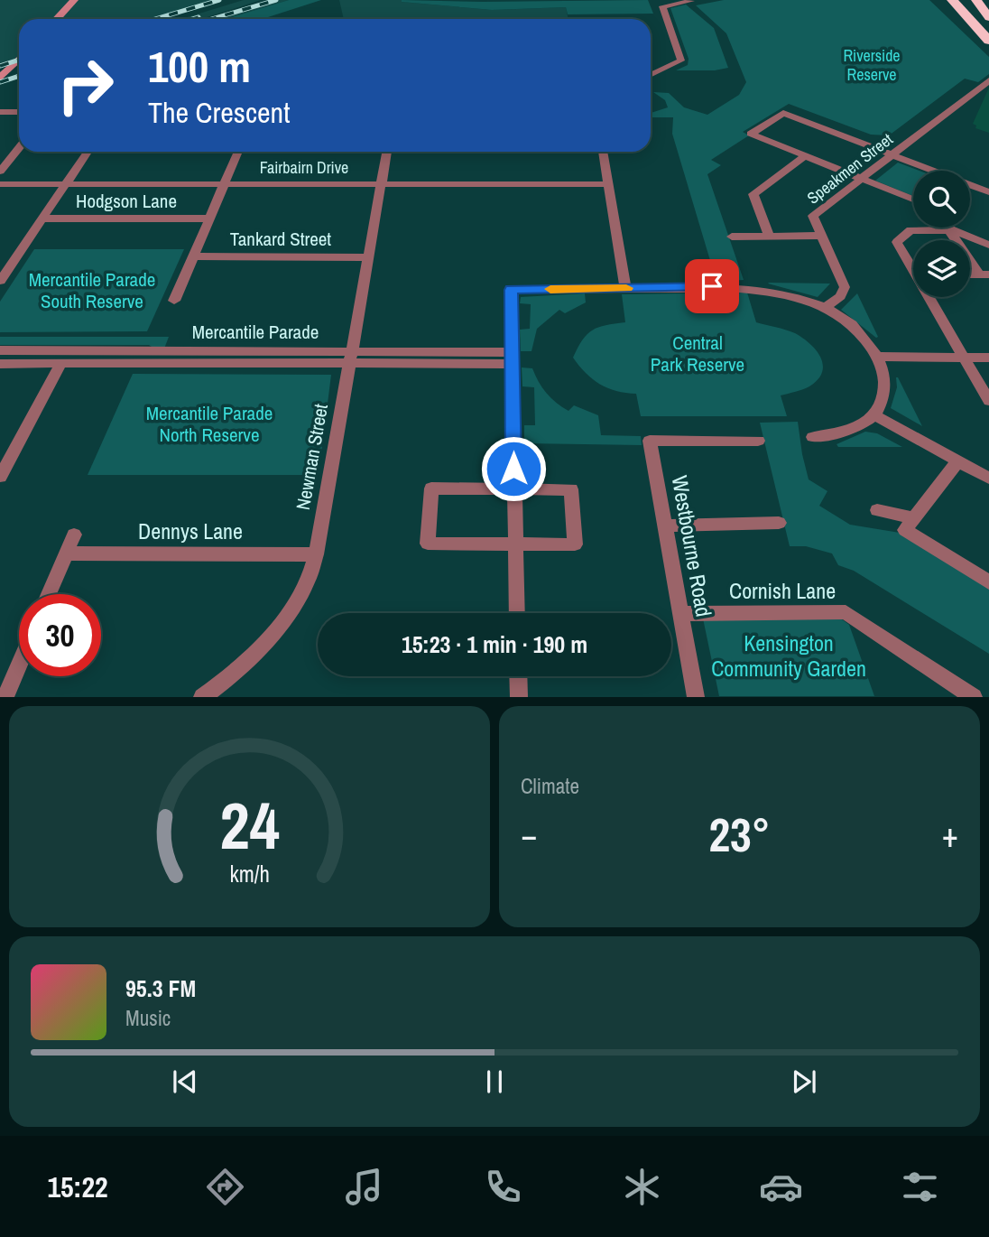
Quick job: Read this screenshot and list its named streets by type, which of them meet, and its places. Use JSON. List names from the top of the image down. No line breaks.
{"streets":{"street":["Fairbairn Drive","Speakmen Street","Hodgson Lane","Tankard Street","Mercantile Parade","Newman Street","Dennys Lane","Westbourne Road","Cornish Lane"]},"crossings":[["Fairbairn Drive","Tankard Street"],["Fairbairn Drive","Newman Street"],["Hodgson Lane","Tankard Street"],["Tankard Street","Newman Street"],["Mercantile Parade","Newman Street"],["Newman Street","Dennys Lane"],["Westbourne Road","Cornish Lane"]],"parks":["Riverside Reserve","Mercantile Parade South Reserve","Central Park Reserve","Mercantile Parade North Reserve","Kensington Community Garden"],"page":{"turn":["100 m","The Crescent"],"limit":"30","trip":"15:23 · 1 min · 190 m","tile":"Climate","heat":["−","23°","+"],"song":["95.3 FM","Music"],"tabs":"15:22","gauge":["24","km/h"]}}
